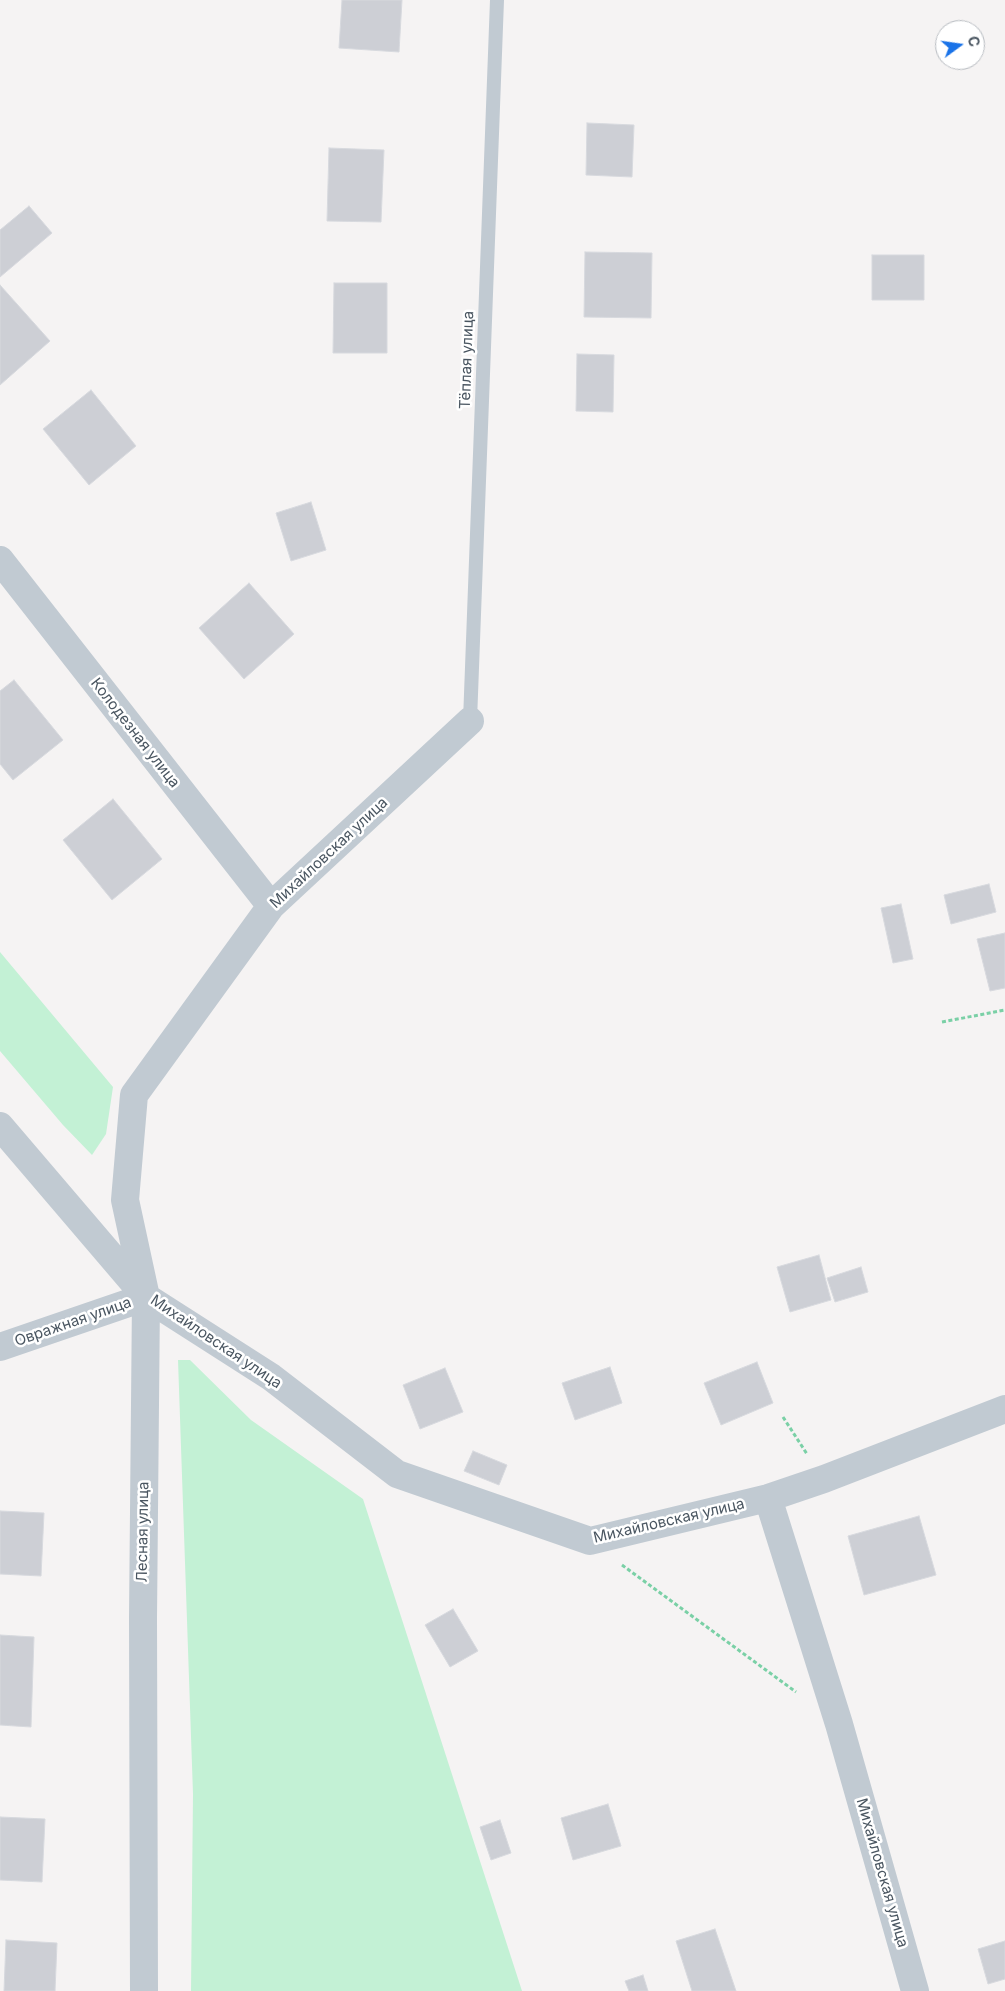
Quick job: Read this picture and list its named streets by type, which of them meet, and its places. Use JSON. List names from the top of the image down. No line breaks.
{"streets":{"street":["Колодезная улица","Михайловская улица","Овражная улица","Лесная улица"],"lane":["Тёплая улица"]},"crossings":[["Тёплая улица","Михайловская улица"],["Колодезная улица","Михайловская улица"],["Михайловская улица","Овражная улица"],["Михайловская улица","Лесная улица"],["Овражная улица","Лесная улица"]],"north":"right"}
